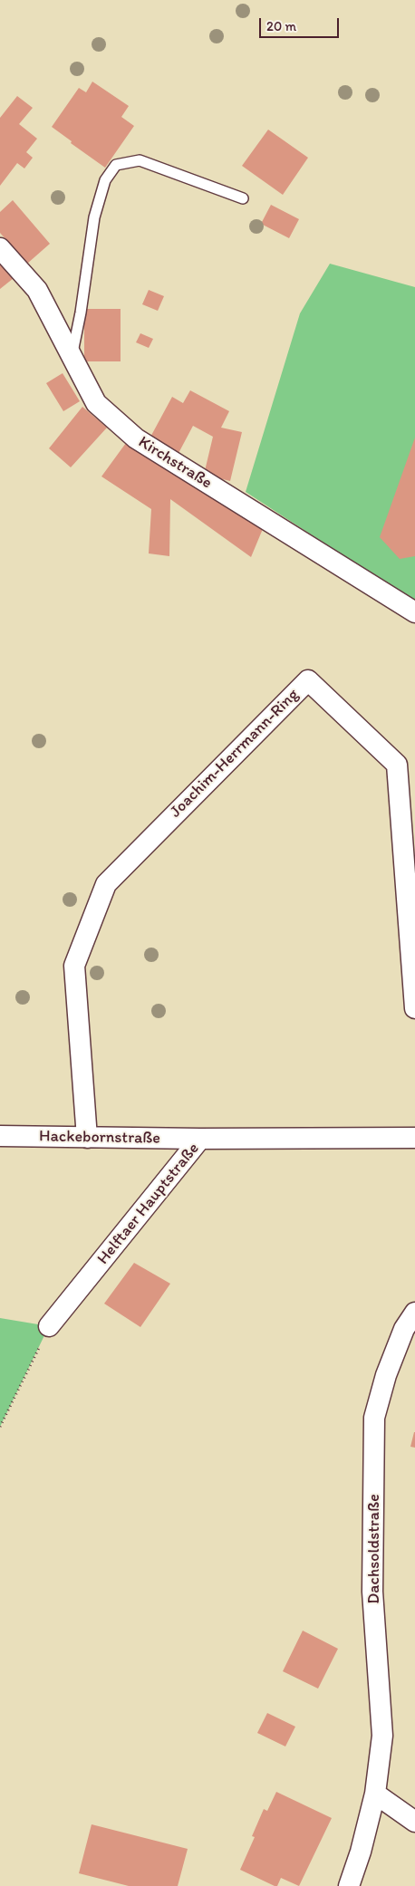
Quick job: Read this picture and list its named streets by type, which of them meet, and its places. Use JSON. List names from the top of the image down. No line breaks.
{"streets":{"street":["Kirchstraße","Joachim-Herrmann-Ring","Hackebornstraße","Helftaer Hauptstraße","Dachsoldstraße"]},"crossings":[["Joachim-Herrmann-Ring","Hackebornstraße"],["Hackebornstraße","Helftaer Hauptstraße"]],"scale_bar":"20 m"}
